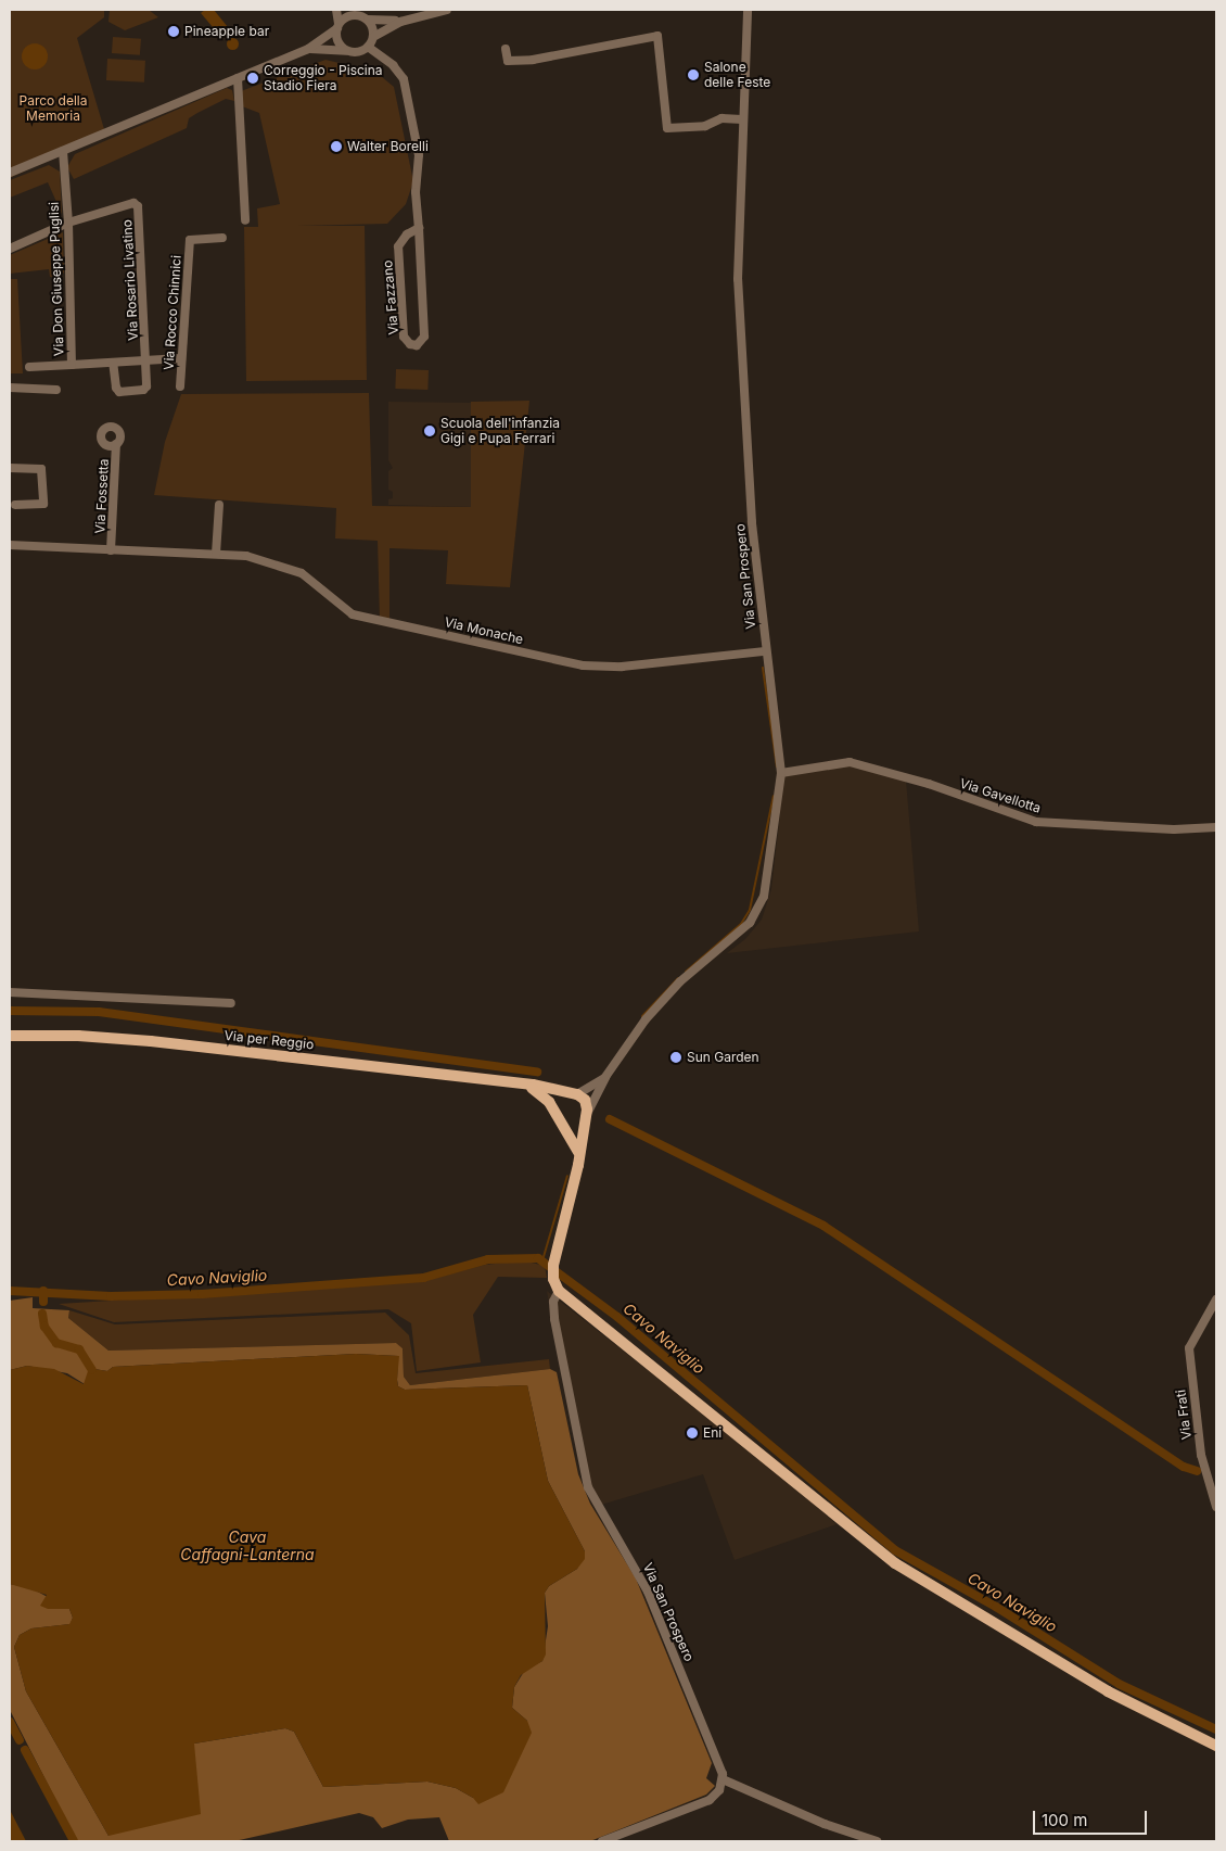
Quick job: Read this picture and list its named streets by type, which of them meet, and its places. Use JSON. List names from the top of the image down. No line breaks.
{"streets":{"main road":["Via per Reggio"],"street":["Via Don Giuseppe Puglisi","Via Rosario Livatino","Via Fazzano","Via Rocco Chinnici","Via Fossetta","Via San Prospero","Via Monache","Via Gavellotta","Via Frati"]},"crossings":[["Via Don Giuseppe Puglisi","Via Rosario Livatino"],["Via Don Giuseppe Puglisi","Via Rocco Chinnici"],["Via Fossetta","Via Monache"],["Via San Prospero","Via Monache"],["Via San Prospero","Via Gavellotta"],["Via San Prospero","Via per Reggio"]],"water":["Cavo Naviglio","Cava Caffagni-Lanterna"],"parks":["Parco della Memoria"],"places":["Pineapple bar","Salone delle Feste","Correggio - Piscina Stadio Fiera","Walter Borelli","Scuola dell'infanzia Gigi e Pupa Ferrari","Sun Garden","Eni"],"scale_bar":"100 m"}
